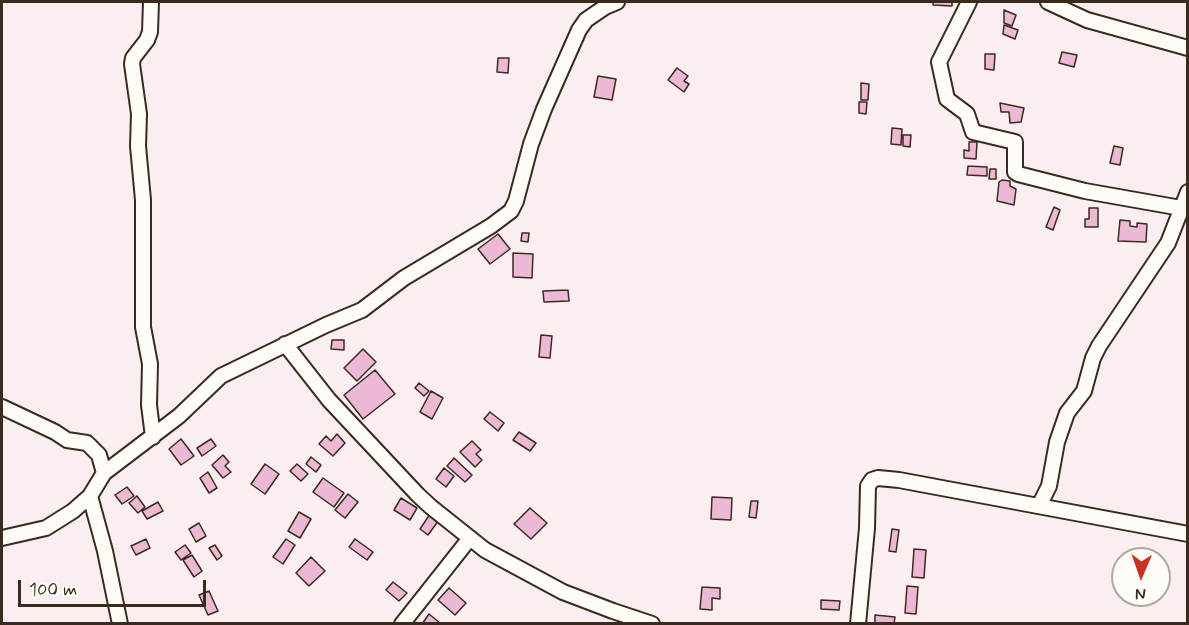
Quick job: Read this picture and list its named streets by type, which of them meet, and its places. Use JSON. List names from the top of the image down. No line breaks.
{"scale_bar":"100 m","north":"bottom"}
